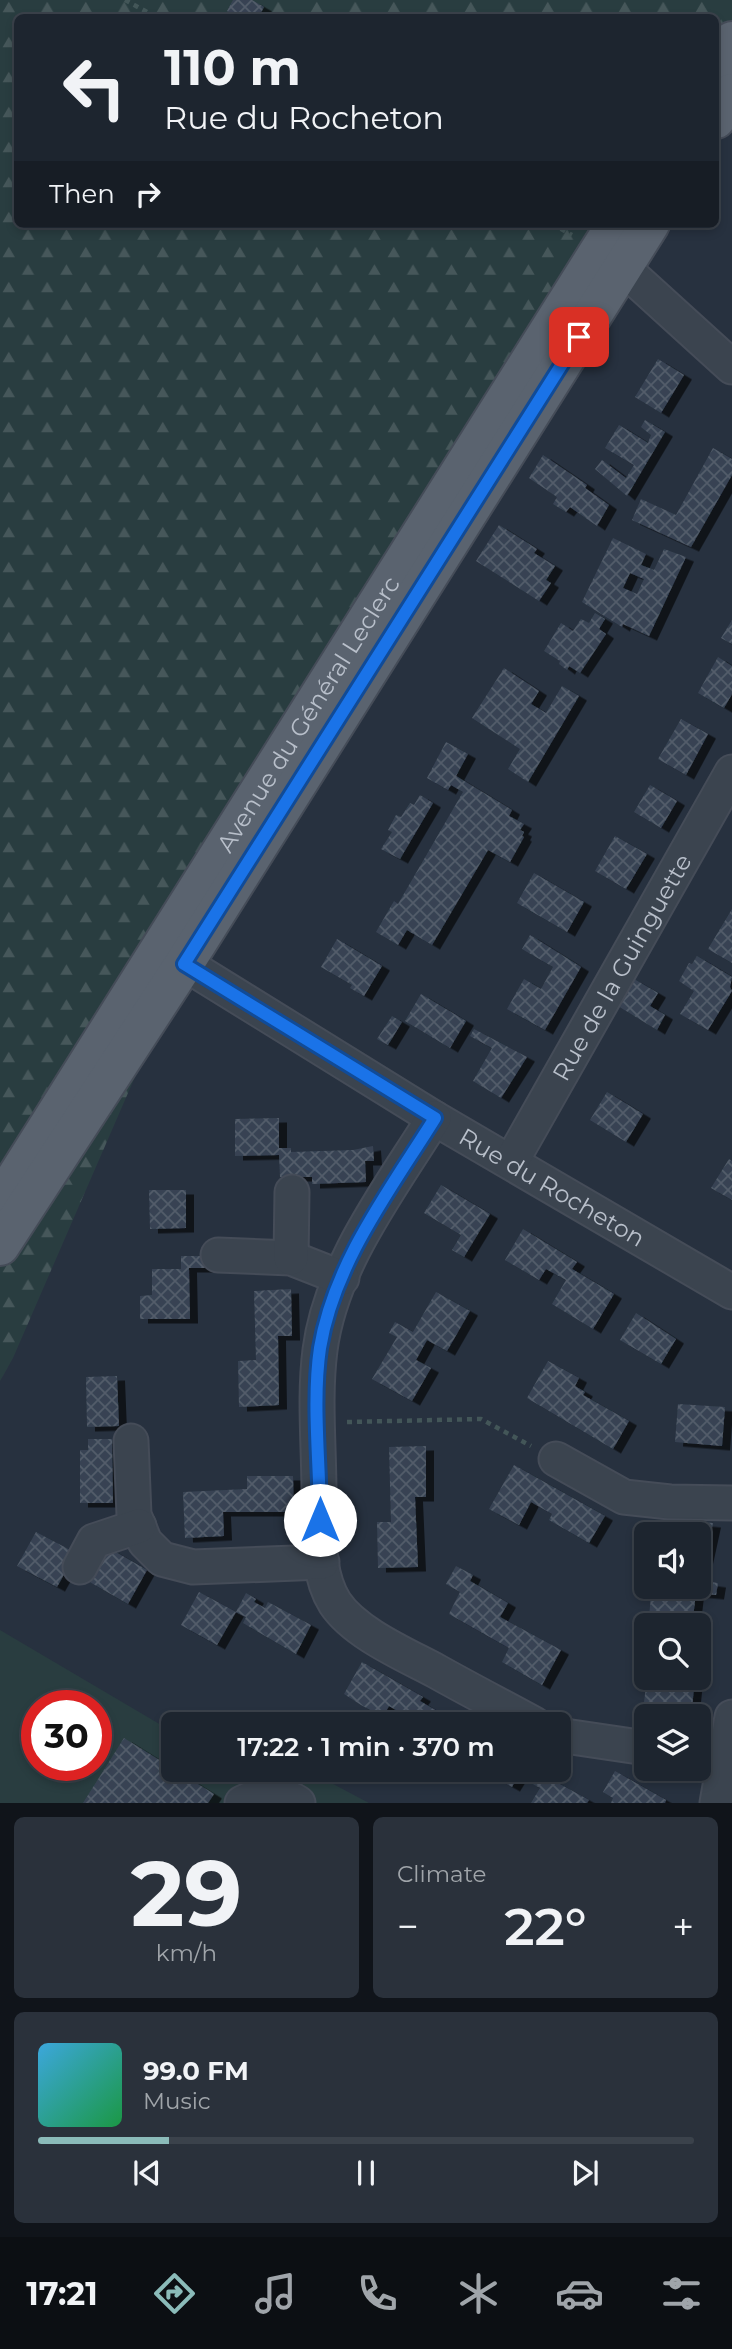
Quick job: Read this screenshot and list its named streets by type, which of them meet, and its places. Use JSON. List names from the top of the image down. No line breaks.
{"streets":{"main road":["Avenue du Général Leclerc"],"street":["Rue de la Guinguette","Rue du Rocheton"]},"crossings":[["Avenue du Général Leclerc","Rue du Rocheton"],["Rue de la Guinguette","Rue du Rocheton"]],"page":{"turn":["110 m","Rue du Rocheton"],"then":"Then","limit":"30","trip":"17:22 · 1 min · 370 m","tile":[["29","km/h"],"Climate"],"heat":["−","22°","+"],"song":["99.0 FM","Music"],"tabs":"17:21"}}
